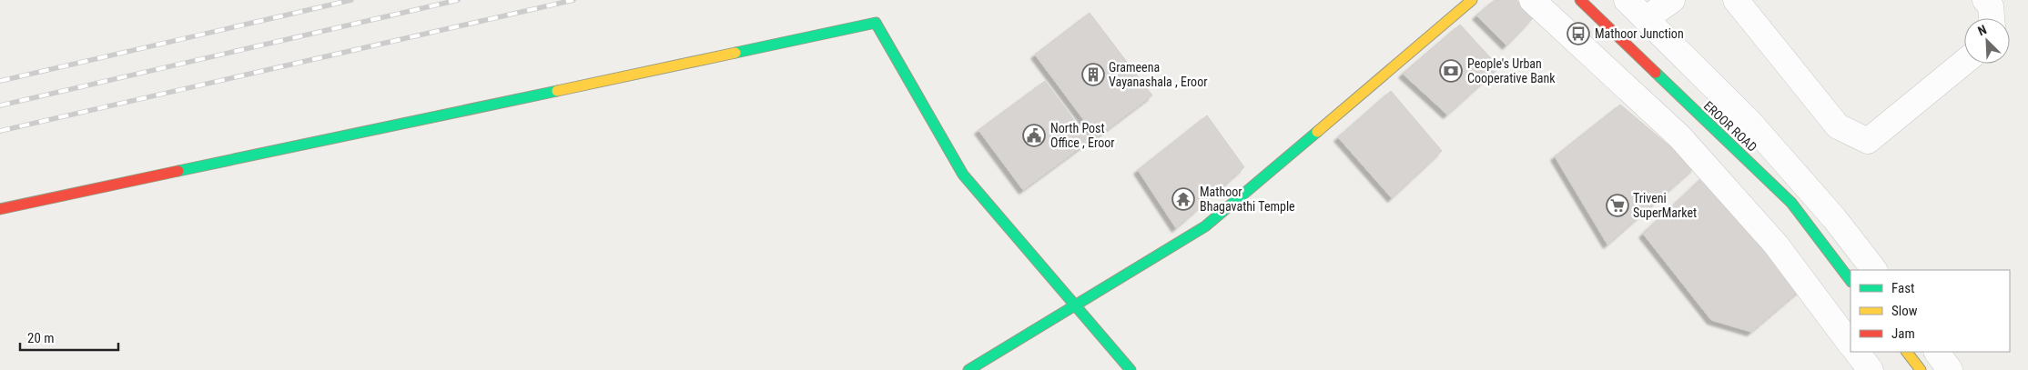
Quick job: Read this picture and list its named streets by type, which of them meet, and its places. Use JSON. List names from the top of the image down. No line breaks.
{"streets":{"street":["EROOR ROAD"]},"places":{"bus stop":["Mathoor Junction"],"bank":["People's Urban Cooperative Bank"],"building":["Grameena Vayanashala , Eroor"],"public building":["North Post Office , Eroor"],"temple":["Mathoor Bhagavathi Temple"],"supermarket":["Triveni SuperMarket"]},"legend":["Fast","Slow","Jam"],"scale_bar":"20 m","north":"top left"}
